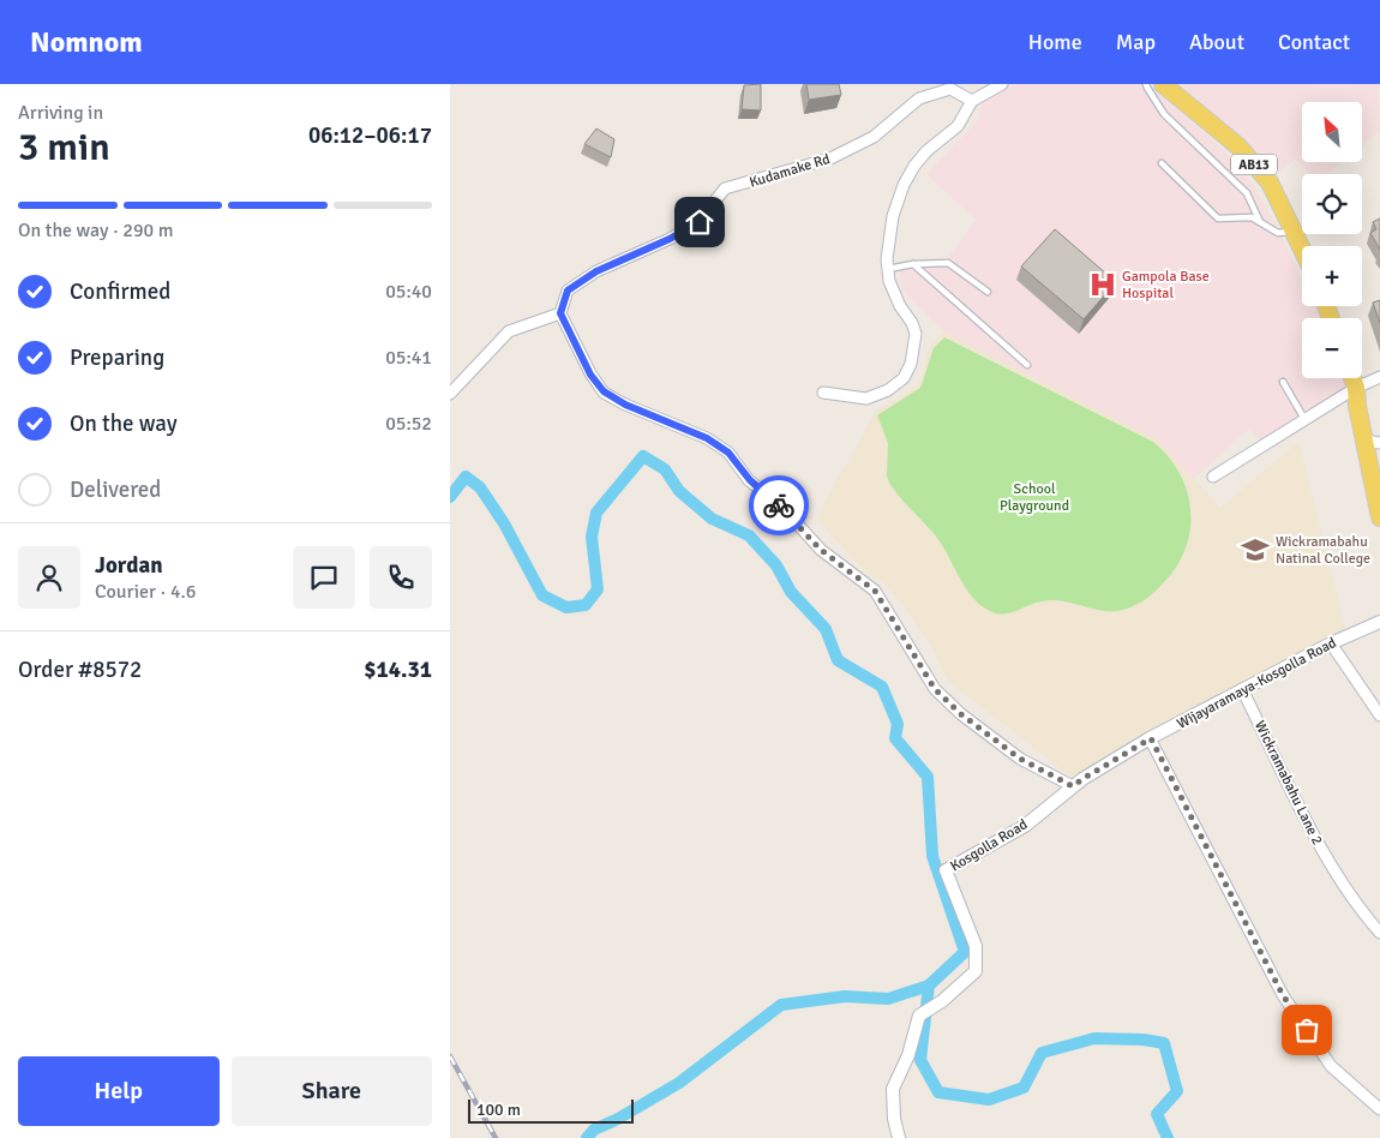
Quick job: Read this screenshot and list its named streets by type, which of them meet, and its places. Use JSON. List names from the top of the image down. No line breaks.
{"streets":{"main road":["AB13"],"street":["Kudamake Rd","Wijayaramaya-Kosgolla Road","Wickramabahu Lane 2","Kosgolla Road"]},"crossings":[["Wijayaramaya-Kosgolla Road","Wickramabahu Lane 2"],["Wijayaramaya-Kosgolla Road","Kosgolla Road"]],"parks":["School Playground"],"places":{"hospital":["Gampola Base Hospital"],"school or university":["Wickramabahu Natinal College"]},"scale_bar":"100 m","north":"top left","page":{"header":"Nomnom","nav":["Home","Map","About","Contact"],"heading":["3 min","Arriving in","06:12–06:17"],"panel":["Jordan","Courier · 4.6","Order #8572","$14.31"],"map_buttons":["+","−"],"bar":"On the way · 290 m","list":[["Confirmed","05:40"],["Preparing","05:41"],["On the way","05:52"],"Delivered"],"buttons":["Help","Share"],"scale":"100 m"}}
